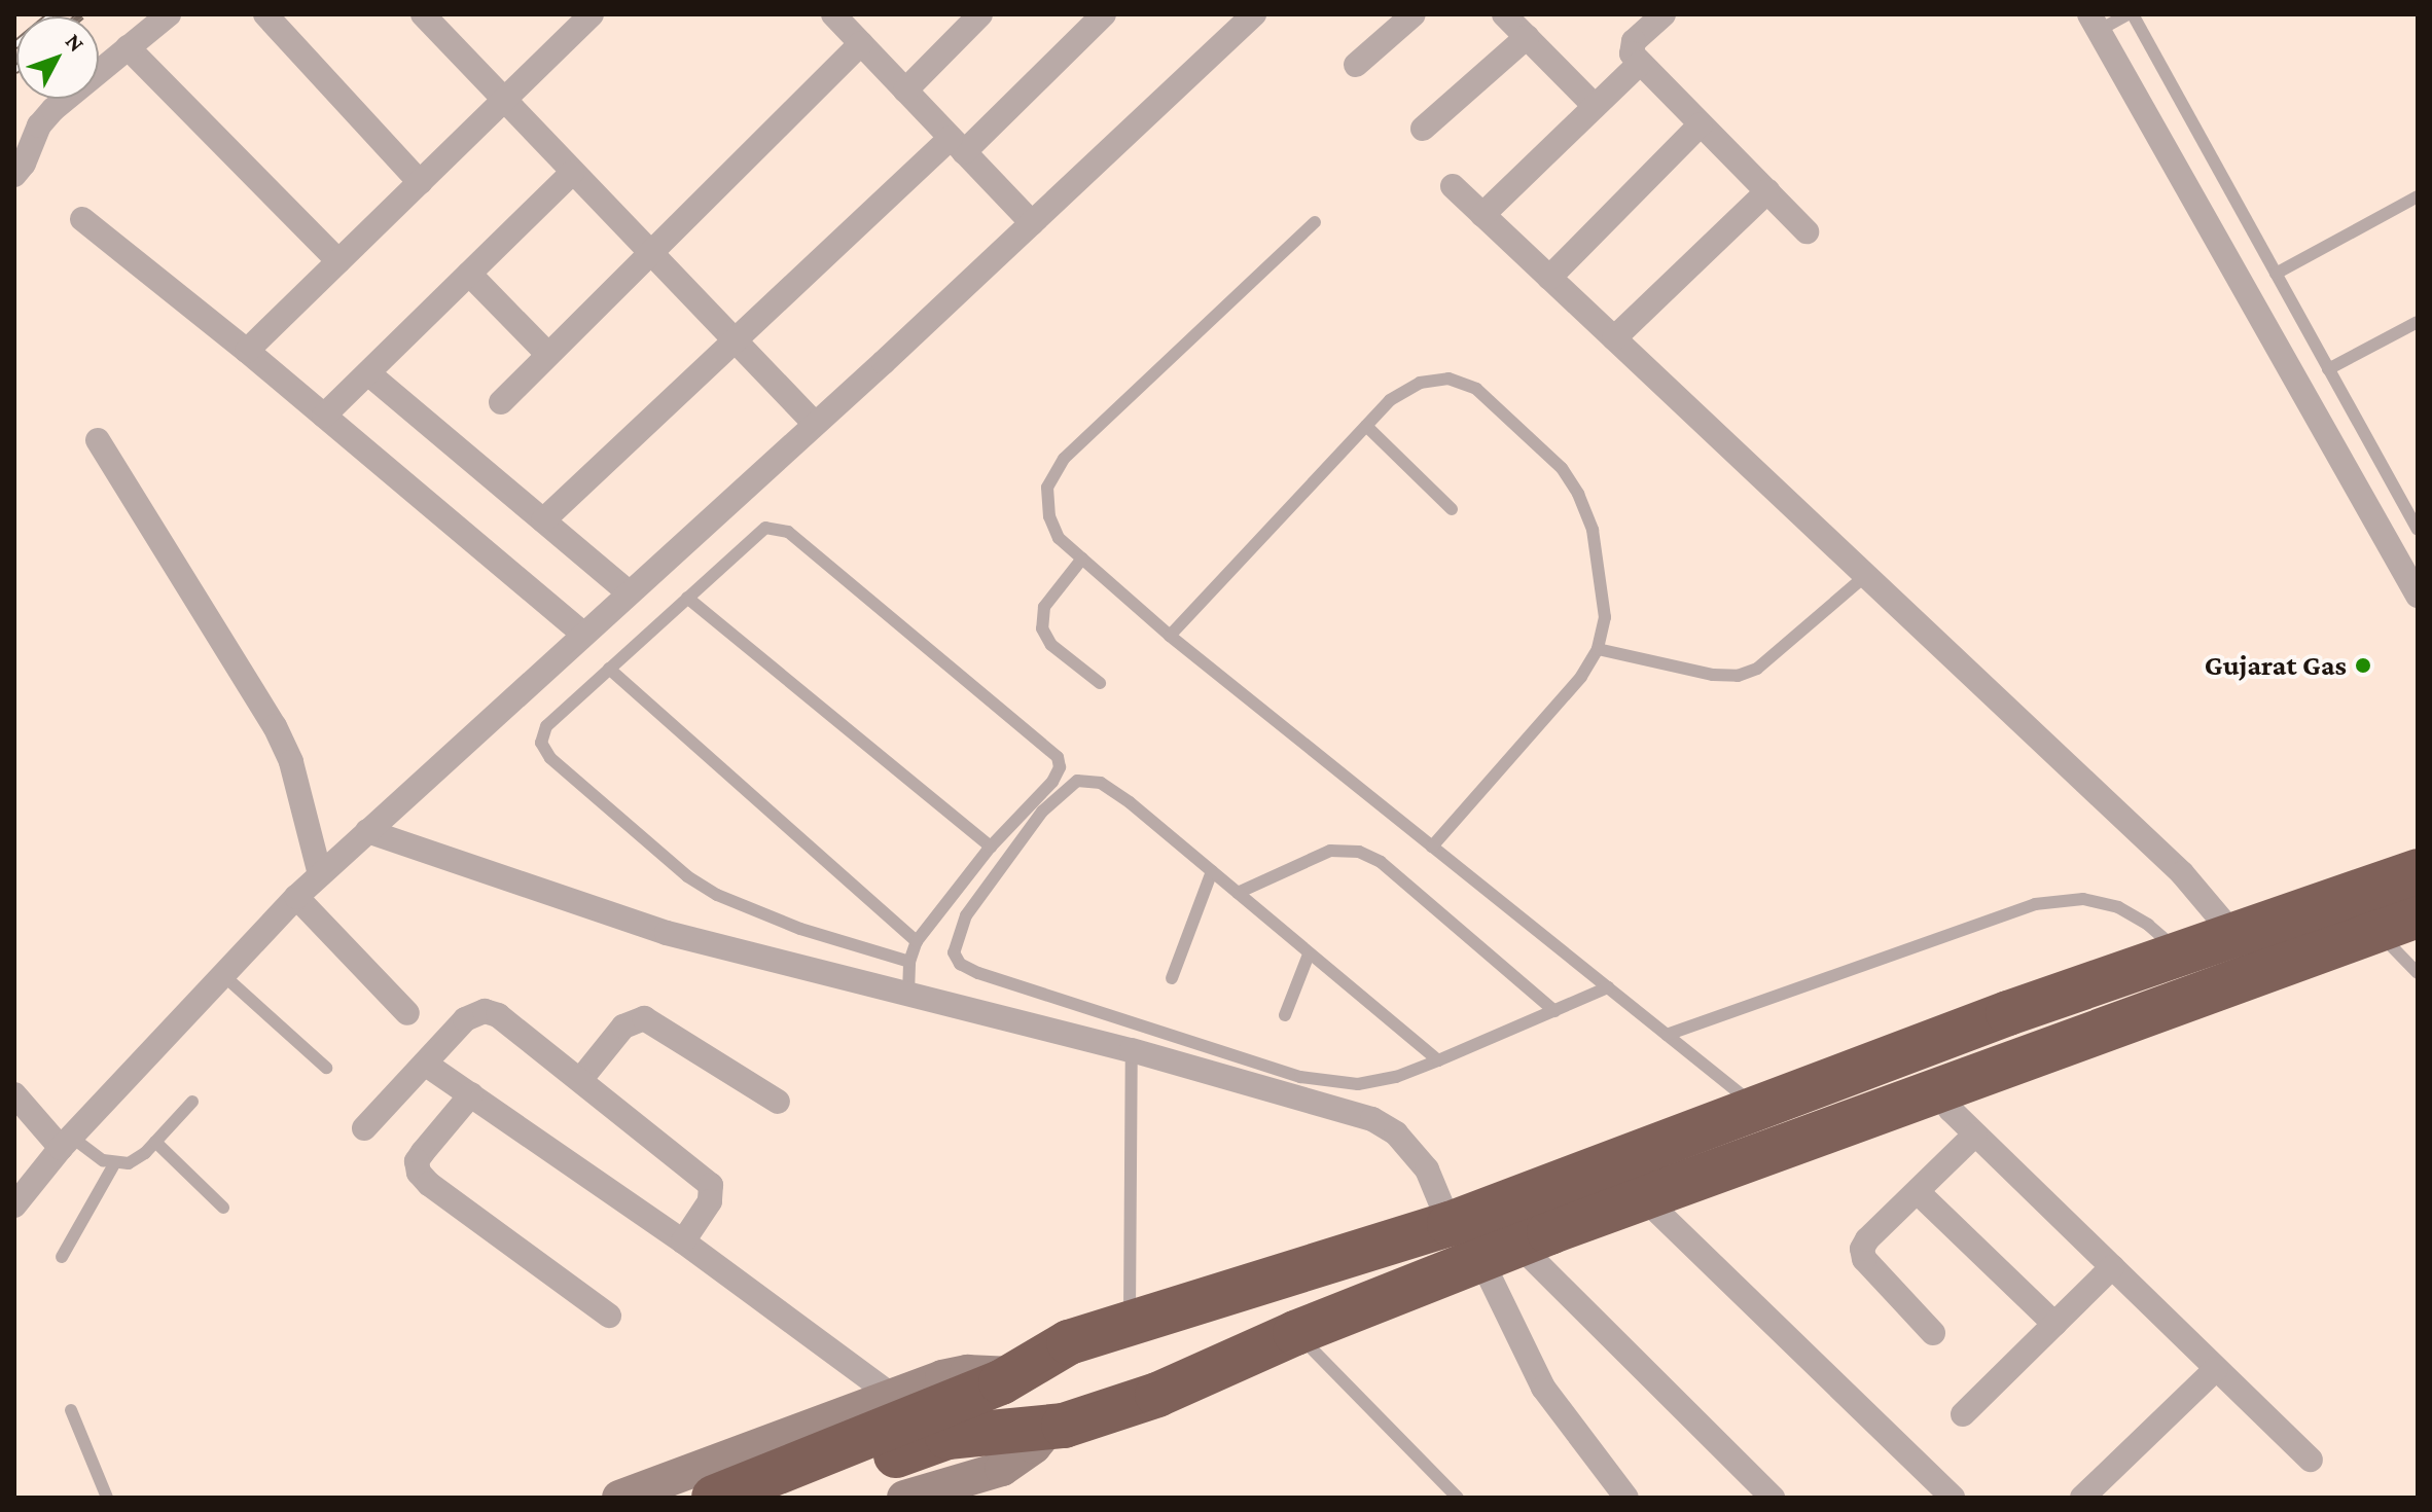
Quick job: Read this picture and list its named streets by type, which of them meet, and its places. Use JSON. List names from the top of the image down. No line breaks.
{"places":["Gujarat Gas"],"north":"top right"}
